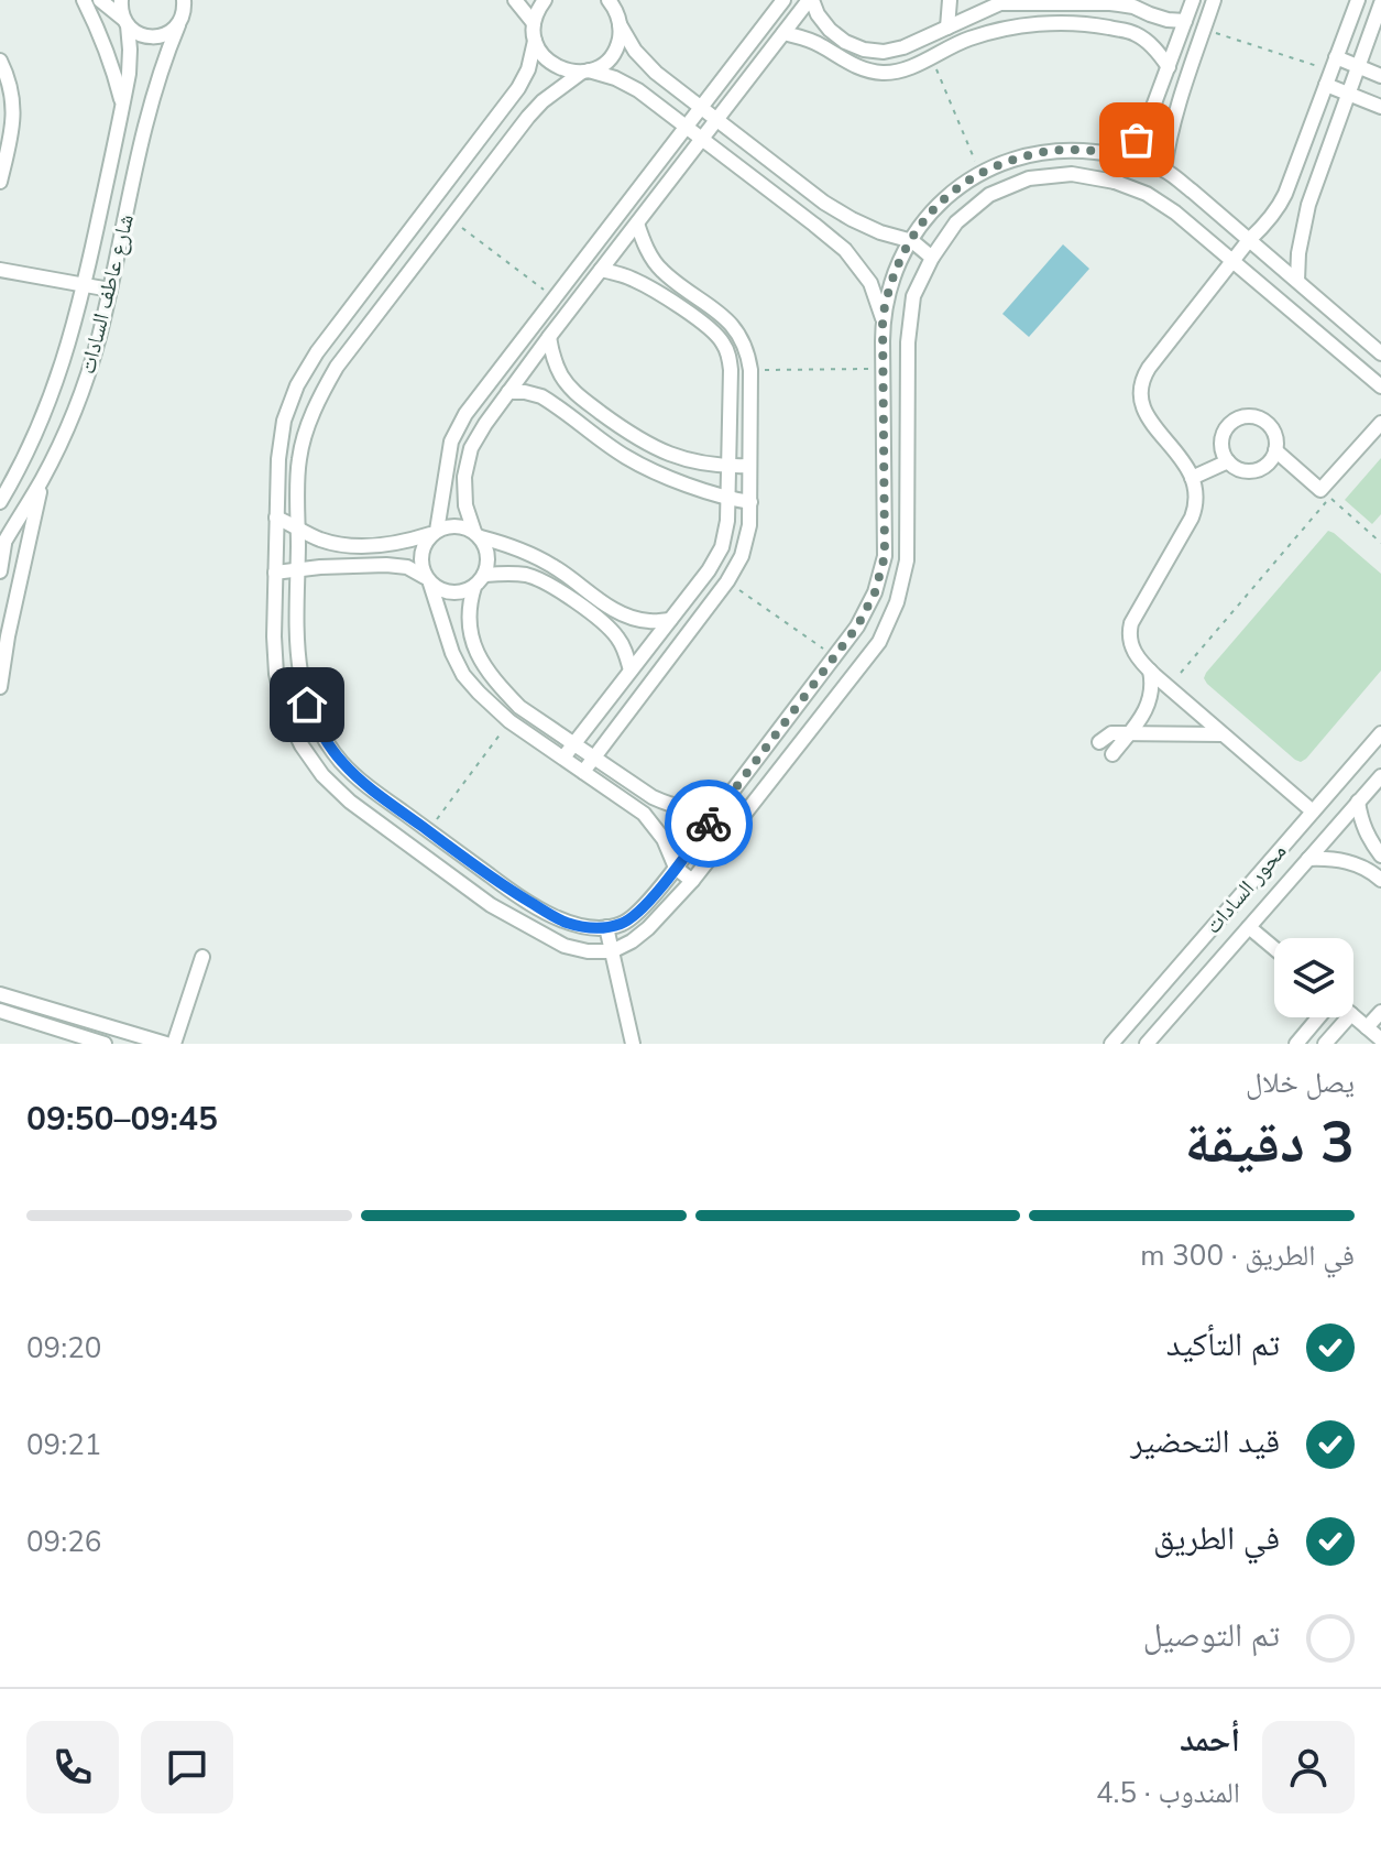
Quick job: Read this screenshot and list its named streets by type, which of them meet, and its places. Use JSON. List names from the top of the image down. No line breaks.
{"streets":{"street":["شارع عاطف السادات","محور السادات"]},"page":{"heading":["3 دقيقة","يصل خلال","09:45–09:50"],"panel":["أحمد","المندوب · 4.5"],"bar":"في الطريق · 300 m","list":[["تم التأكيد","09:20"],["قيد التحضير","09:21"],["في الطريق","09:26"],"تم التوصيل"]}}
